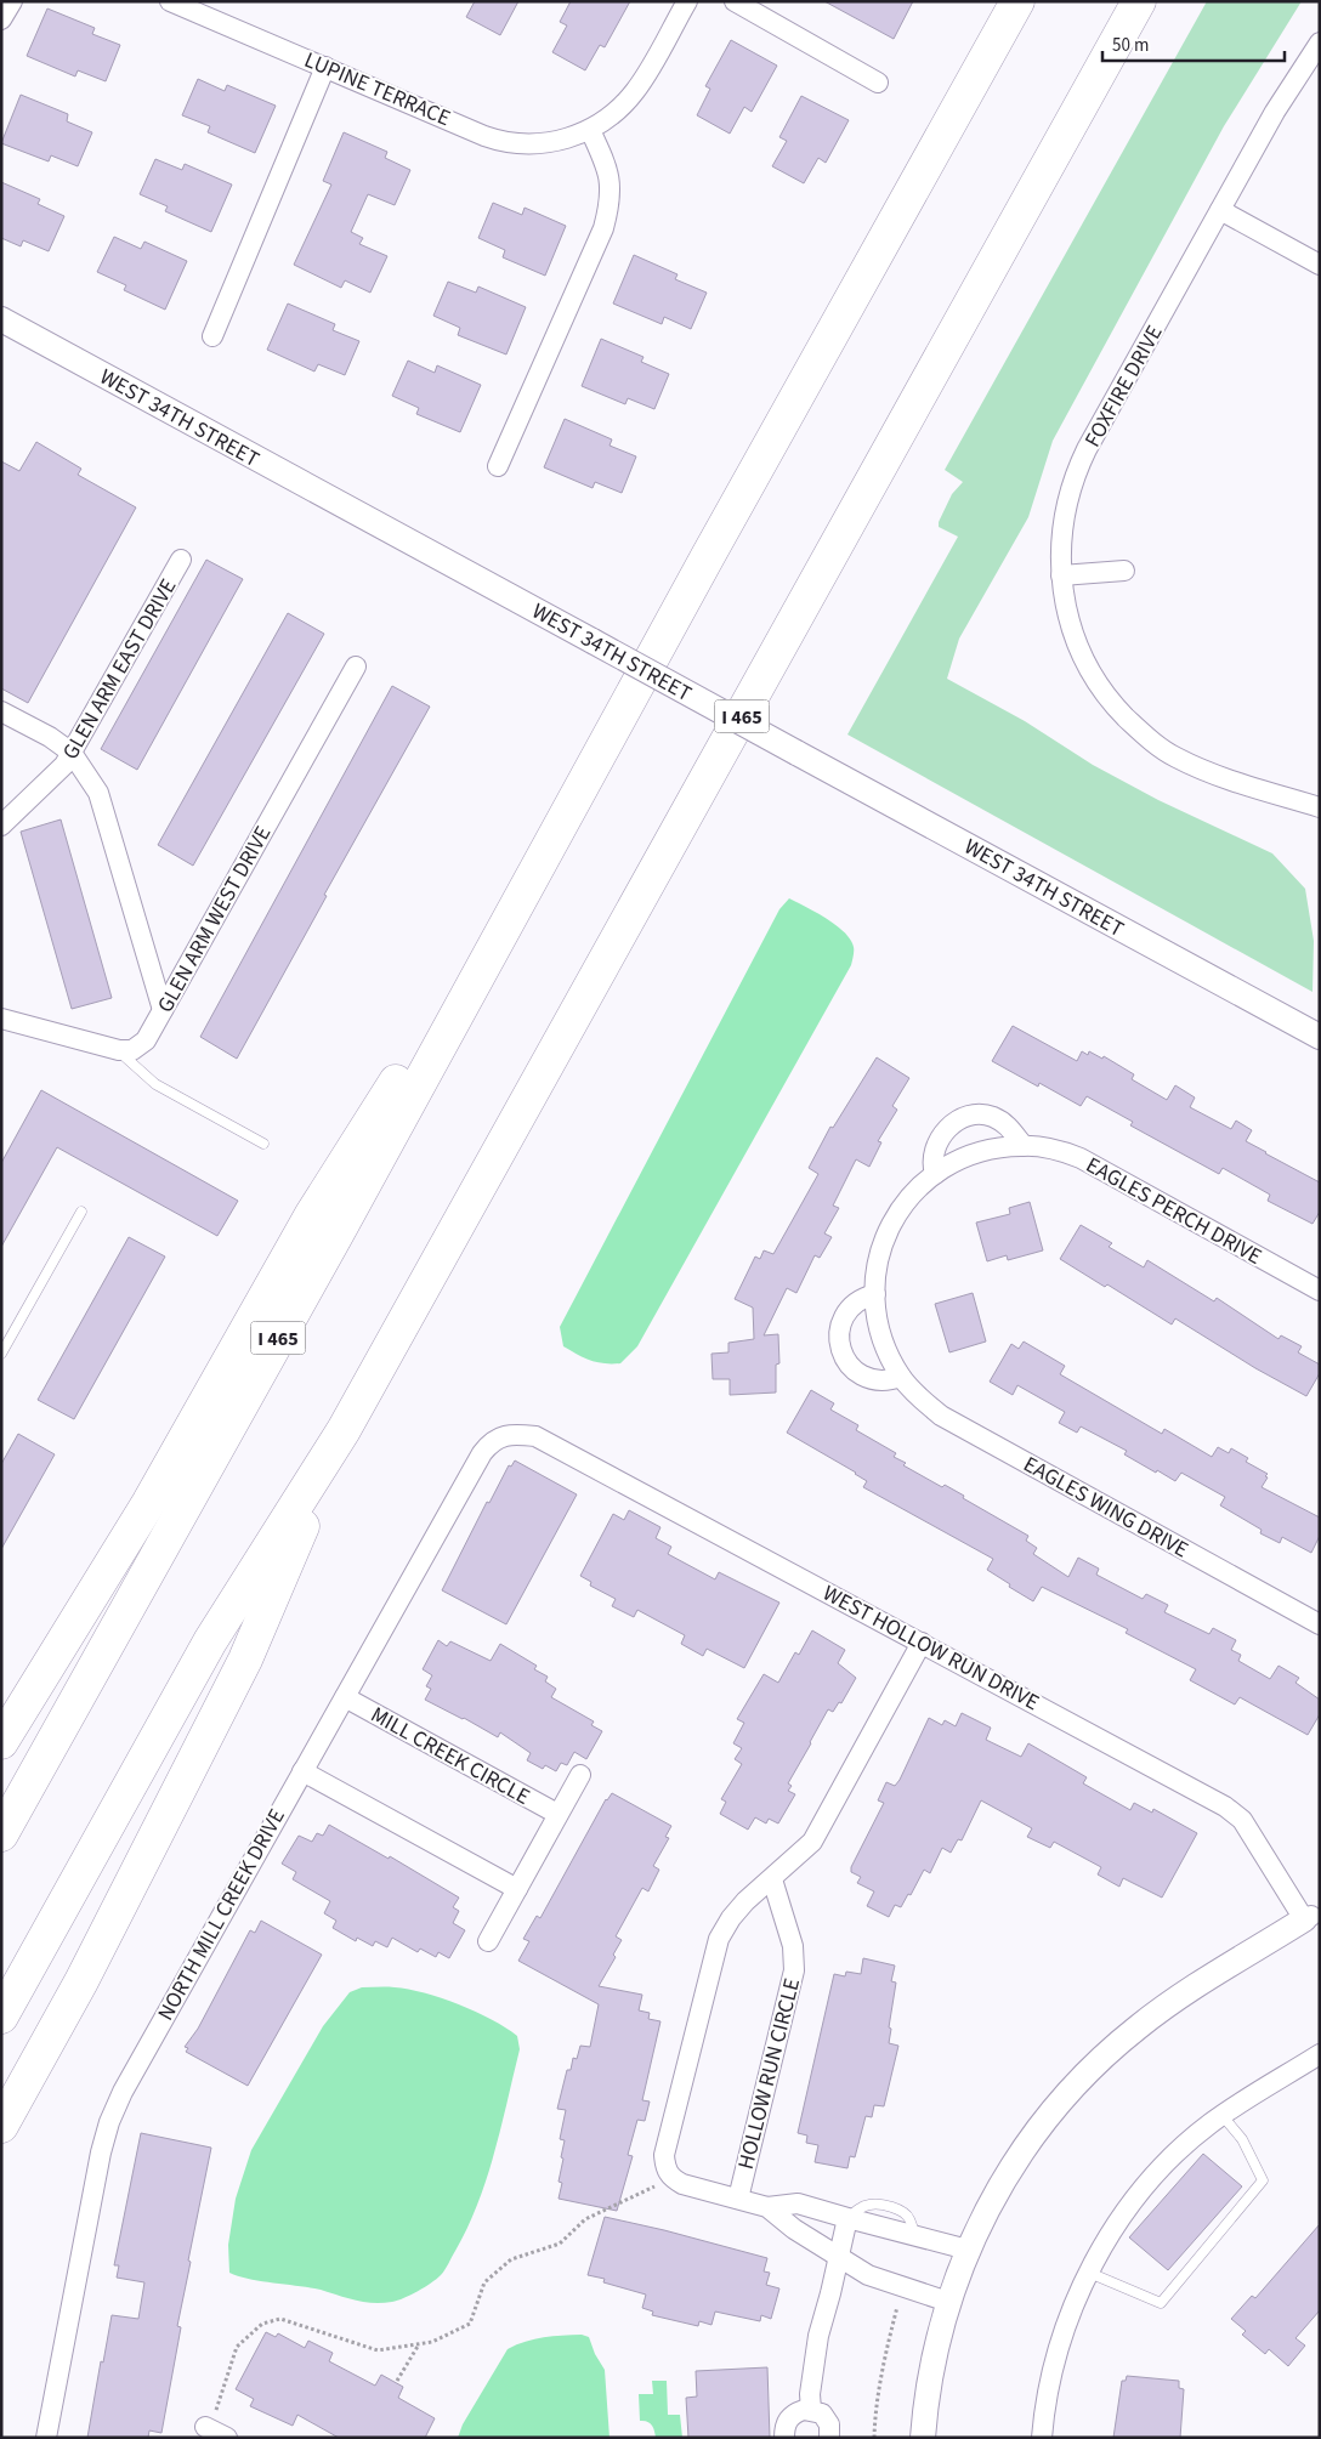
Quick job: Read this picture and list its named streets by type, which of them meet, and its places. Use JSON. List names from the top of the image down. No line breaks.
{"streets":{"highway":["I 465"],"street":["LUPINE TERRACE","FOXFIRE DRIVE","WEST 34TH STREET","GLEN ARM EAST DRIVE","GLEN ARM WEST DRIVE","EAGLES PERCH DRIVE","EAGLES WING DRIVE","WEST HOLLOW RUN DRIVE","MILL CREEK CIRCLE","NORTH MILL CREEK DRIVE","HOLLOW RUN CIRCLE"]},"crossings":[["EAGLES PERCH DRIVE","EAGLES WING DRIVE"],["WEST HOLLOW RUN DRIVE","NORTH MILL CREEK DRIVE"],["MILL CREEK CIRCLE","NORTH MILL CREEK DRIVE"]],"scale_bar":"50 m"}
